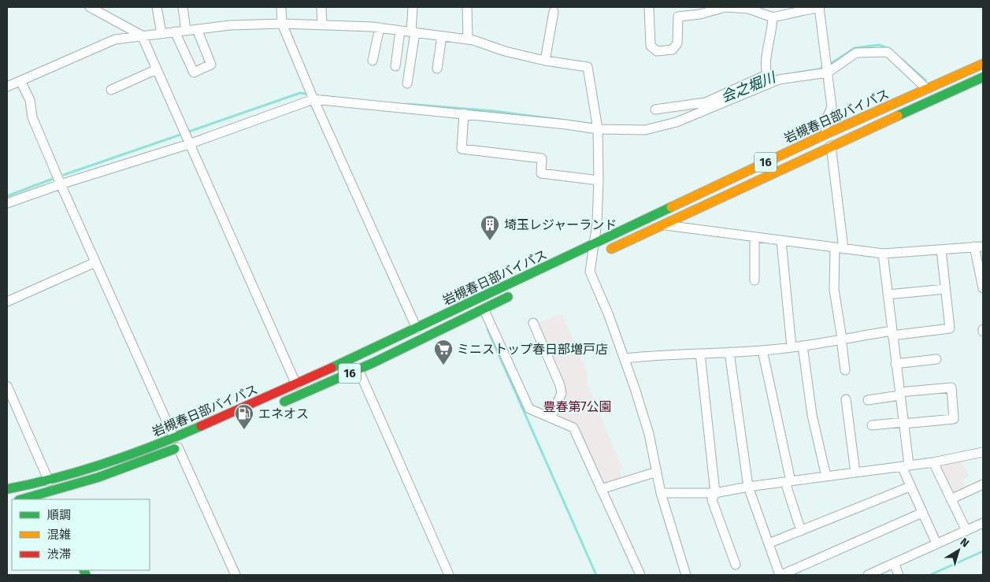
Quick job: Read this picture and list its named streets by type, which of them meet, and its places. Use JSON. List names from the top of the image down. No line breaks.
{"streets":{"main road":["岩槻春日部バイパス","16"]},"water":["会之堀川"],"parks":["豊春第7公園"],"places":{"building":["埼玉レジャーランド"],"supermarket":["ミニストップ春日部増戸店"],"fuel station":["エネオス"]},"legend":["順調","混雑","渋滞"],"north":"top right"}
